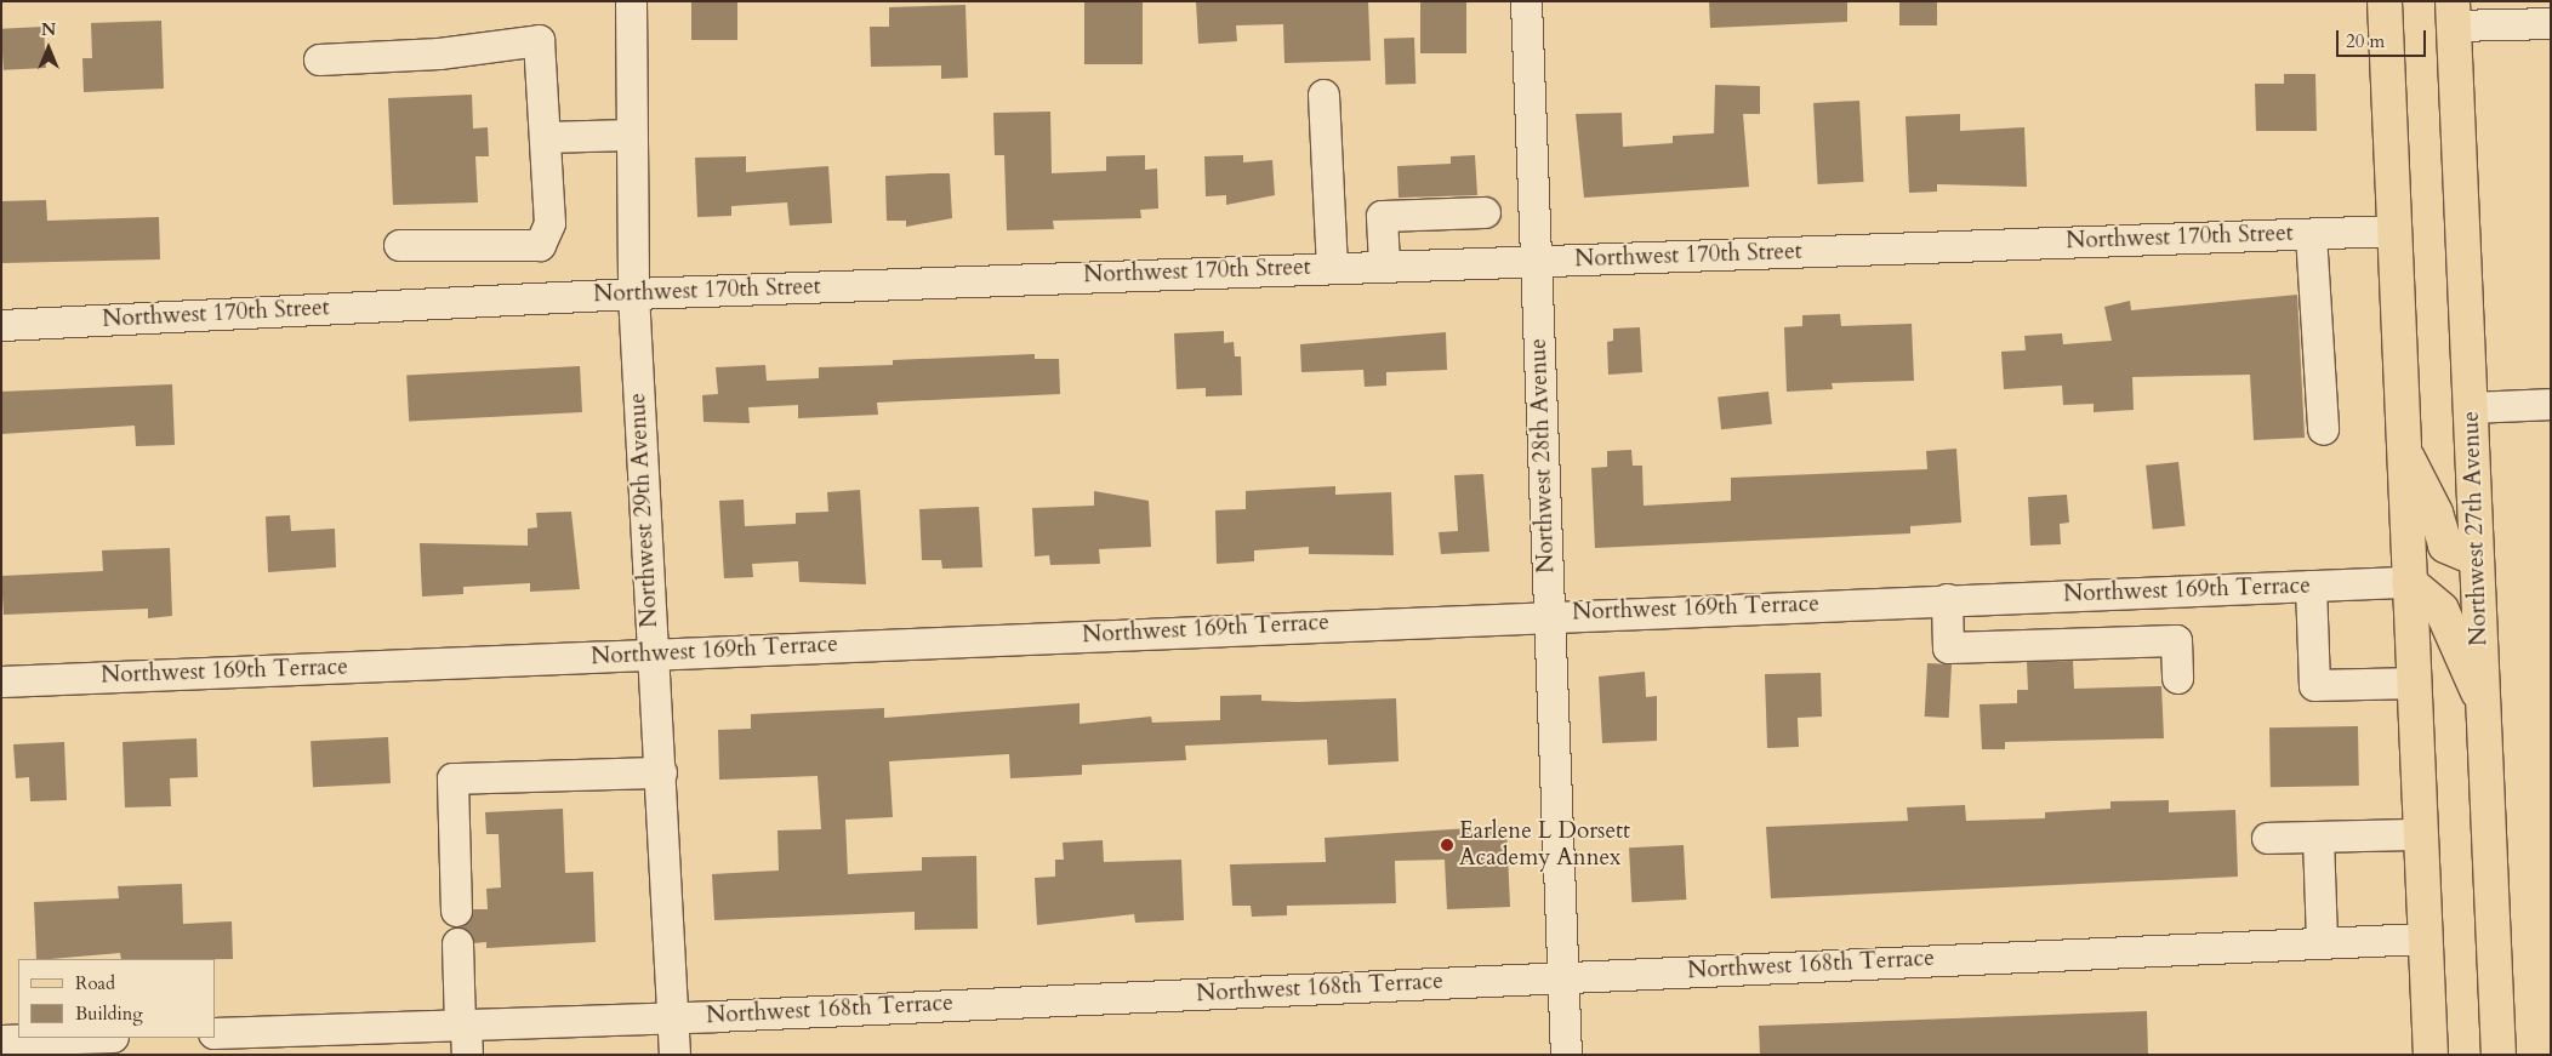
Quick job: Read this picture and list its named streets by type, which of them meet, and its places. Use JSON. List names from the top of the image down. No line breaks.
{"streets":{"main road":["Northwest 27th Avenue"],"street":["Northwest 170th Street","Northwest 28th Avenue","Northwest 29th Avenue","Northwest 169th Terrace","Northwest 168th Terrace"]},"crossings":[["Northwest 170th Street","Northwest 28th Avenue"],["Northwest 170th Street","Northwest 29th Avenue"],["Northwest 28th Avenue","Northwest 169th Terrace"],["Northwest 28th Avenue","Northwest 168th Terrace"],["Northwest 29th Avenue","Northwest 169th Terrace"],["Northwest 29th Avenue","Northwest 168th Terrace"]],"places":["Earlene L Dorsett Academy Annex"],"legend":["Road","Building"],"scale_bar":"20 m","north":"top"}
